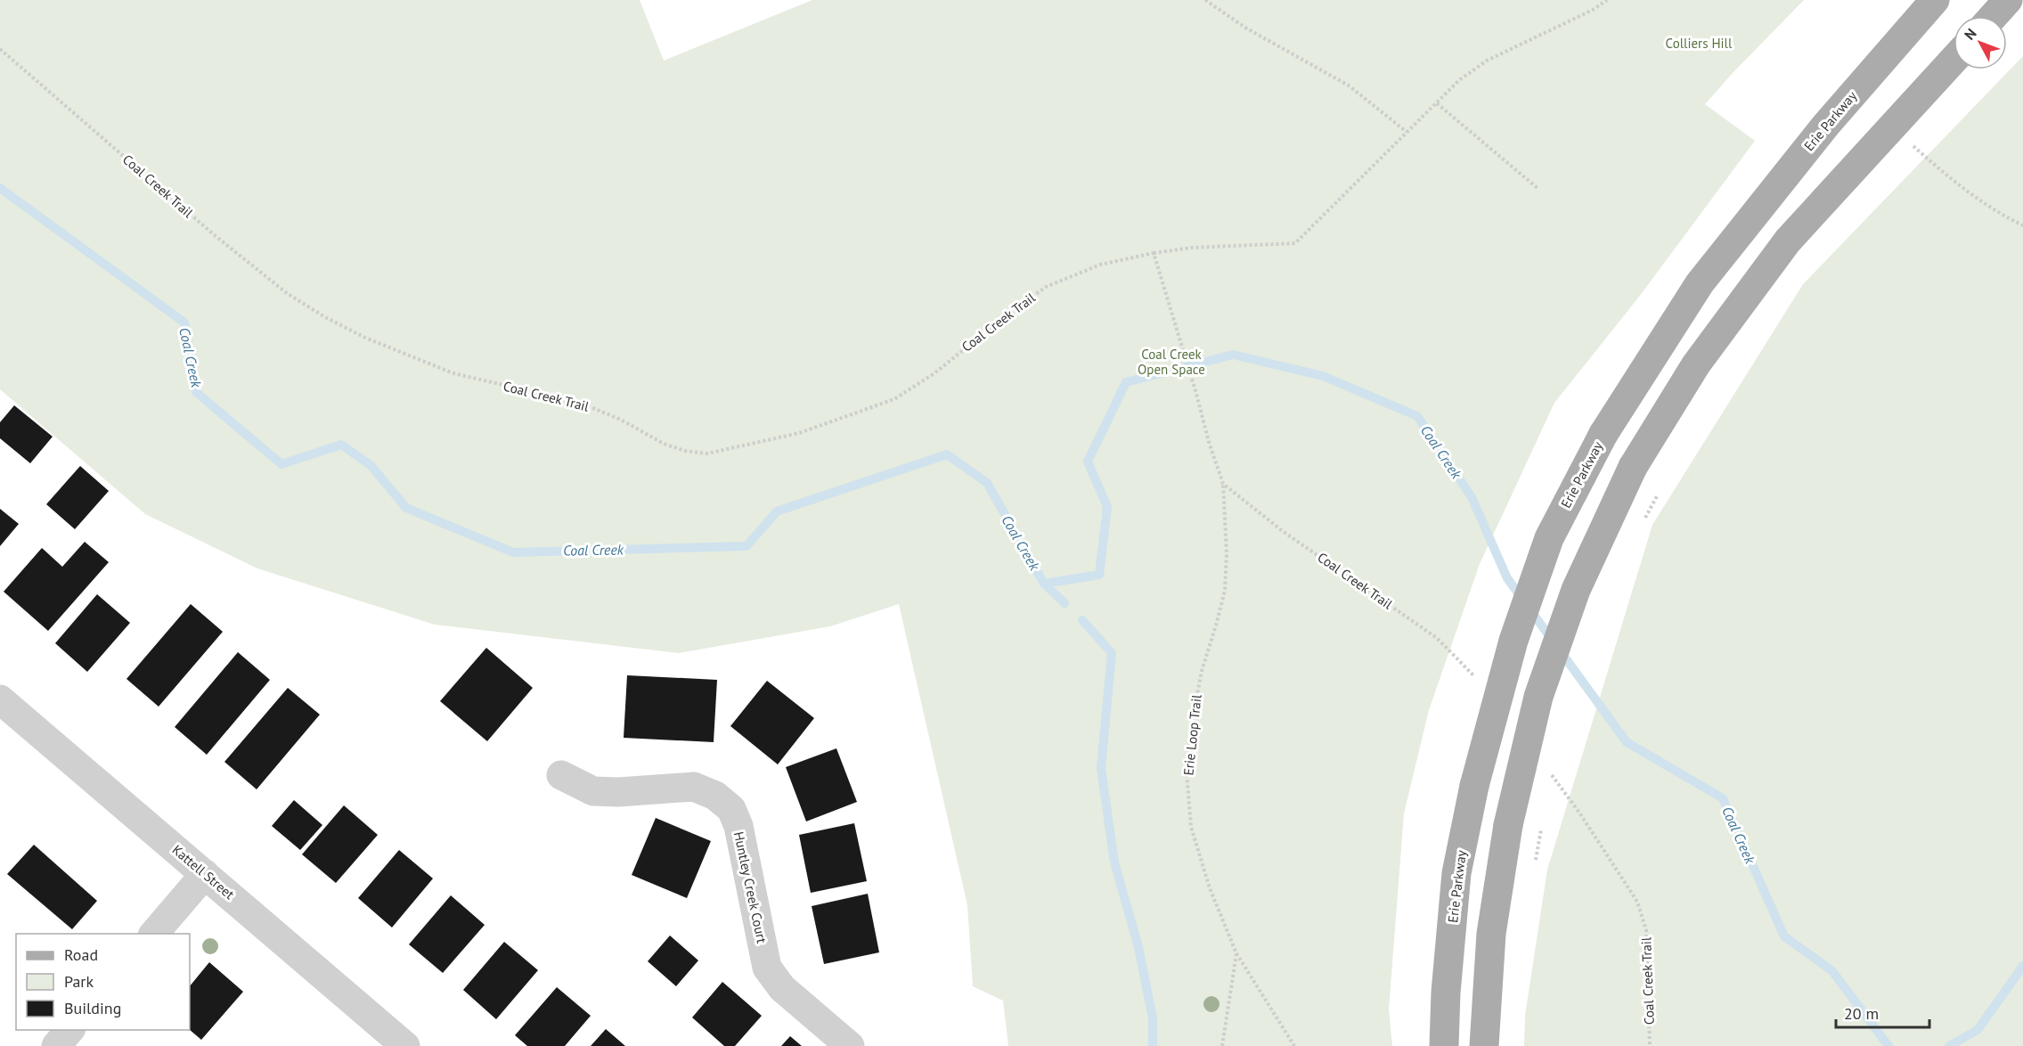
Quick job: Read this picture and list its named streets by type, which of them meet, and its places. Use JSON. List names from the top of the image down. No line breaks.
{"streets":{"main road":["Erie Parkway"],"street":["Kattell Street","Huntley Creek Court"],"path":["Coal Creek Trail","Erie Loop Trail"]},"crossings":[["Coal Creek Trail","Erie Loop Trail"]],"water":["Coal Creek"],"parks":["Colliers Hill","Coal Creek Open Space"],"legend":["Road","Park","Building"],"scale_bar":"20 m","north":"top left"}
